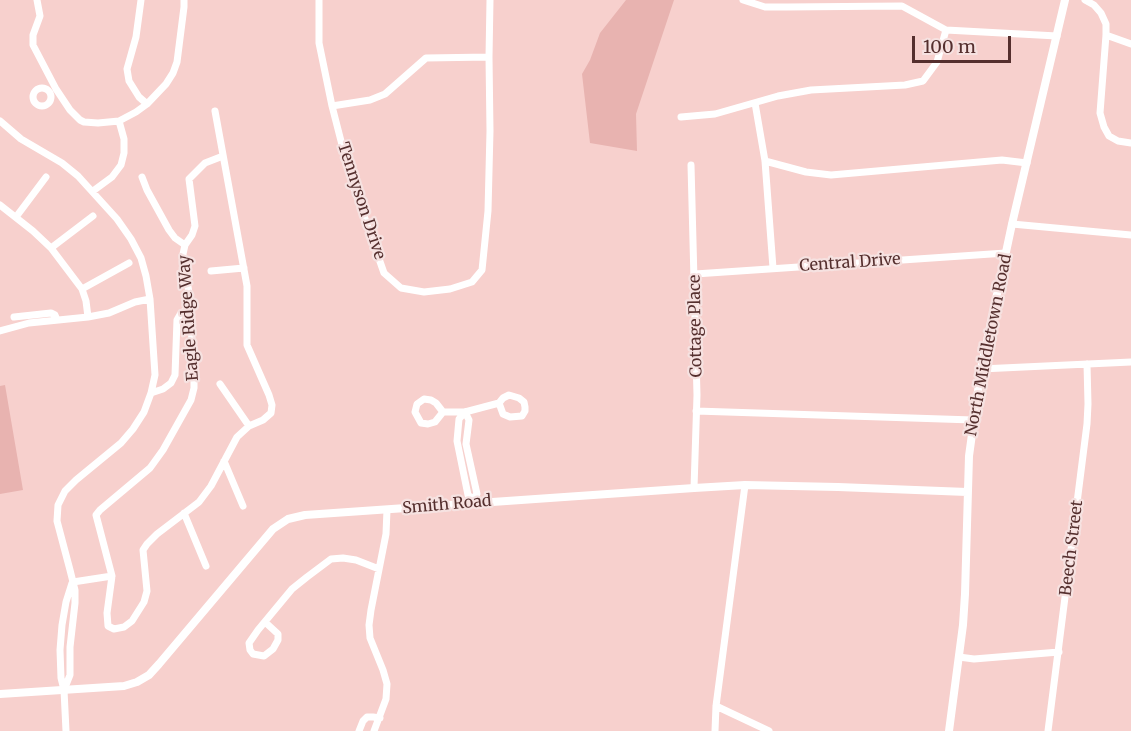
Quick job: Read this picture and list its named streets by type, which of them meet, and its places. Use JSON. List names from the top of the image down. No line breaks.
{"streets":{"street":["Tennyson Drive","Central Drive","Eagle Ridge Way","Cottage Place","North Middletown Road","Smith Road","Beech Street"]},"crossings":[["Central Drive","Cottage Place"],["Central Drive","North Middletown Road"],["Cottage Place","Smith Road"],["North Middletown Road","Smith Road"]],"scale_bar":"100 m"}
